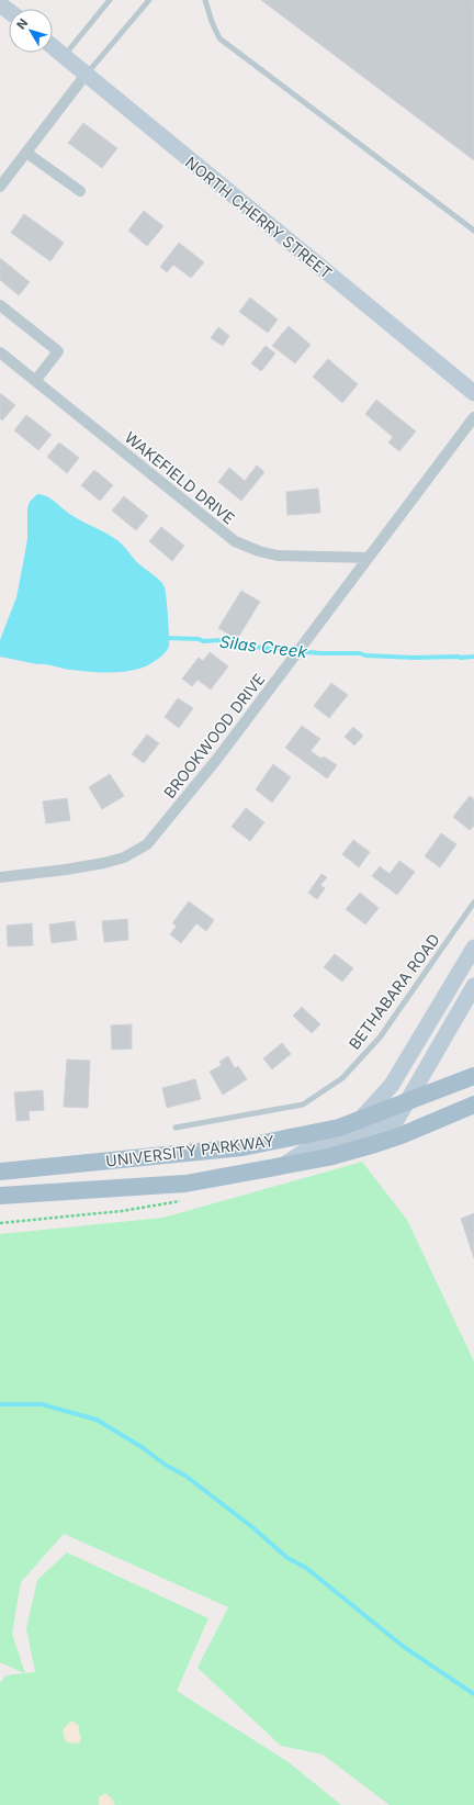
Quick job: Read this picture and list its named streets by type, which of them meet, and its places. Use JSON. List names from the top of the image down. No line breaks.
{"streets":{"main road":["NORTH CHERRY STREET","UNIVERSITY PARKWAY"],"street":["WAKEFIELD DRIVE","BROOKWOOD DRIVE"],"lane":["BETHABARA ROAD"]},"crossings":[["WAKEFIELD DRIVE","BROOKWOOD DRIVE"]],"water":["Silas Creek"],"north":"top left"}
